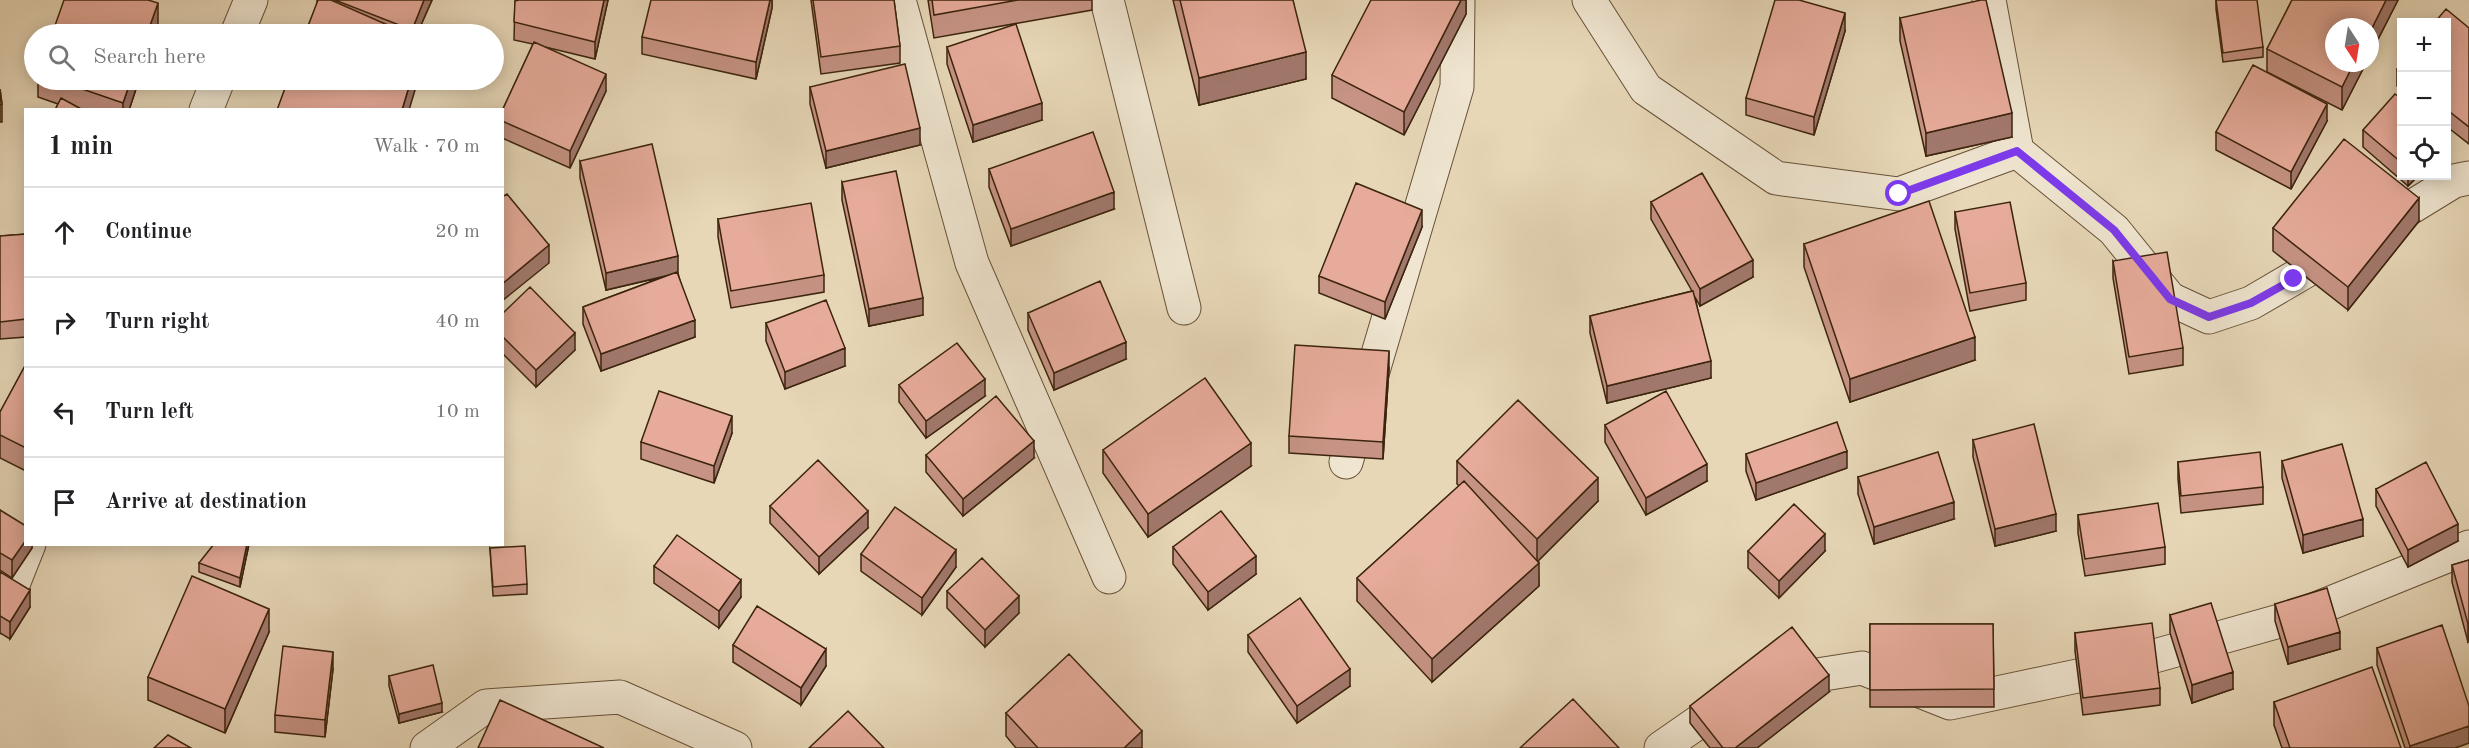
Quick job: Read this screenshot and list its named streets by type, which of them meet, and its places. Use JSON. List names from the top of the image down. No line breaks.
{"north":"bottom","page":{"map_buttons":["+","−"],"search":"Search here","heading":["1 min","Walk · 70 m"],"list":[["Continue","20 m"],["Turn right","40 m"],["Turn left","10 m"],"Arrive at destination"]}}
